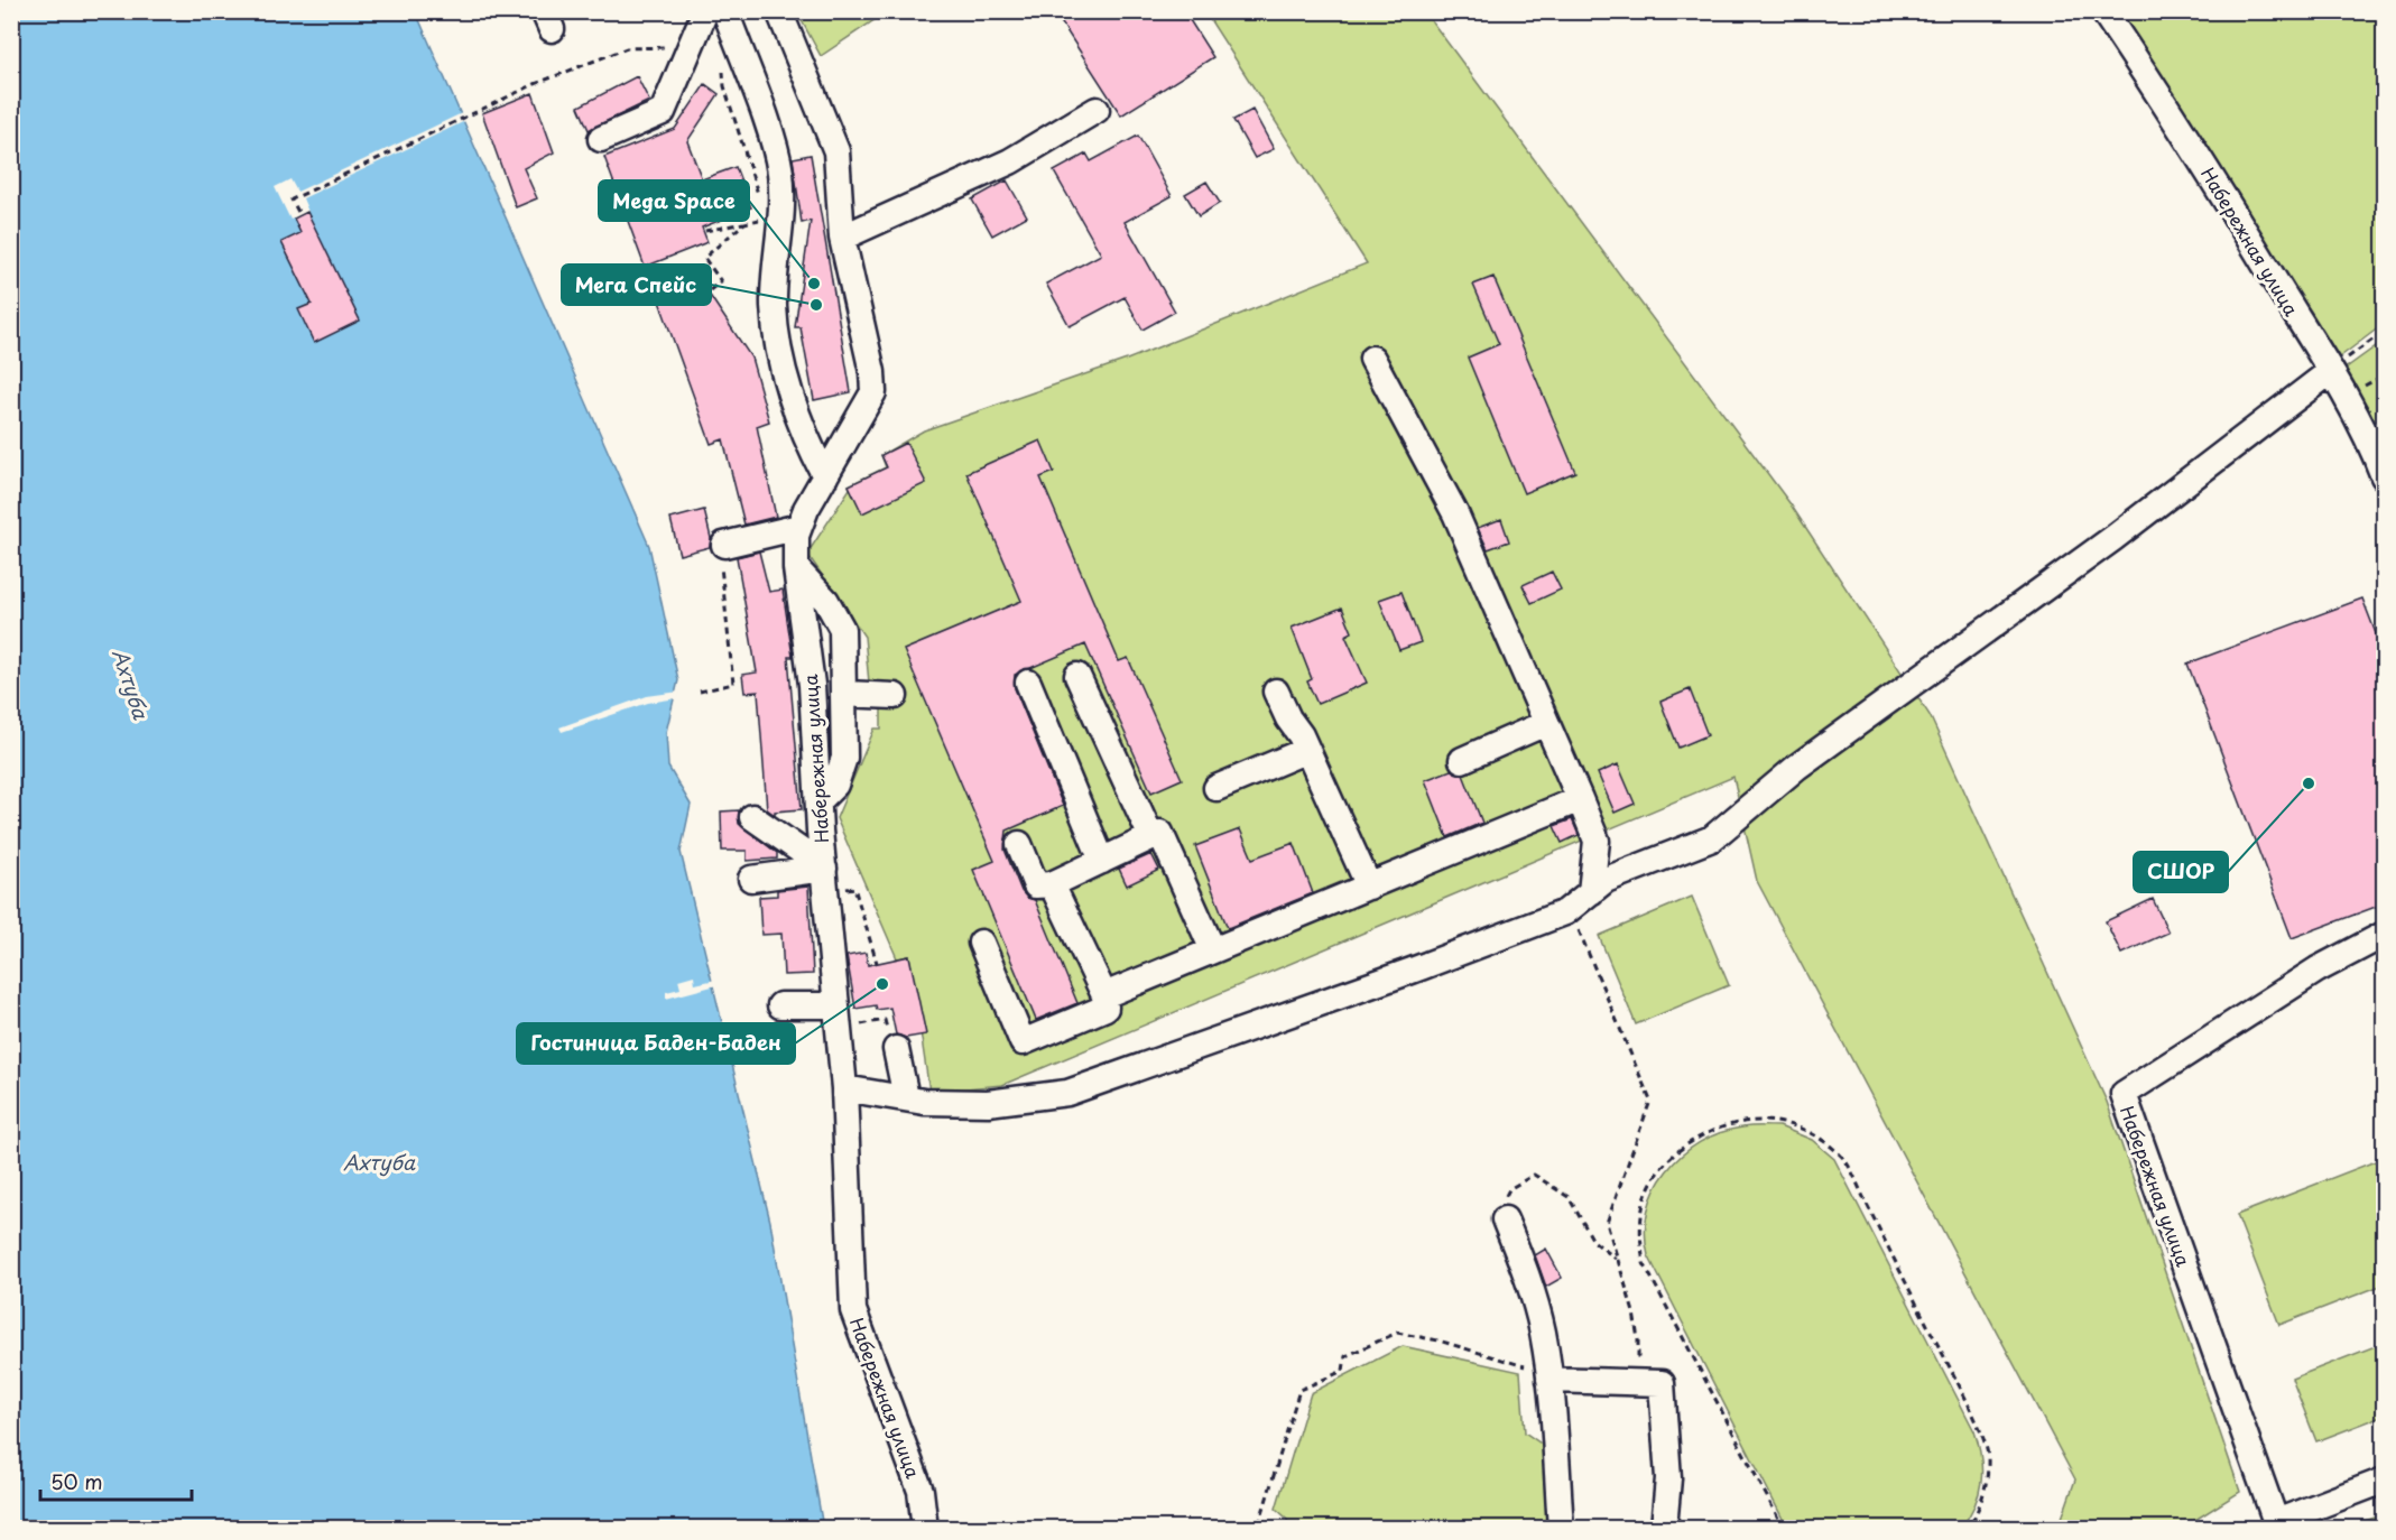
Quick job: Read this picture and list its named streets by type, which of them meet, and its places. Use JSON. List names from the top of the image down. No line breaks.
{"streets":{"street":["Набережная улица"]},"water":["Ахтуба"],"places":["Mega Space","Мега Спейс","СШОР","Гостиница Баден-Баден"],"scale_bar":"50 m"}
